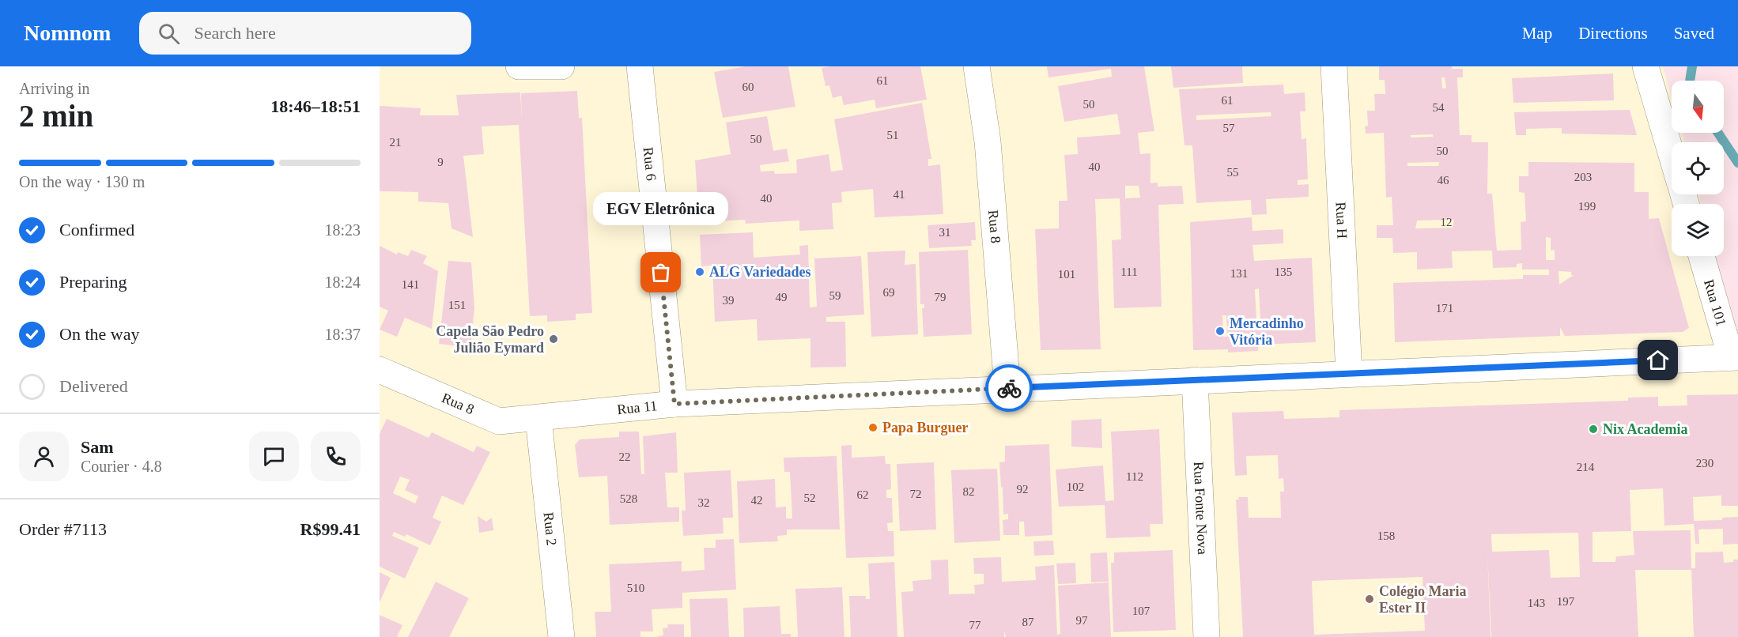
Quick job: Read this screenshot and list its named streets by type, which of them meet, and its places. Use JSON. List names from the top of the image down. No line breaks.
{"streets":{"street":["Rua 6","Rua H","Rua 8","Rua 101","Rua 11","Rua Fonte Nova","Rua 2"]},"crossings":[["Rua 6","Rua 11"],["Rua H","Rua 11"],["Rua 8","Rua 11"],["Rua 8","Rua 2"],["Rua 101","Rua 11"],["Rua 11","Rua Fonte Nova"],["Rua 11","Rua 2"]],"places":["ALG Variedades","EGV Eletrônica","Mercadinho Vitória","Capela São Pedro Julião Eymard","Papa Burguer","Nix Academia","Colégio Maria Ester II"],"house_numbers":["61","60","61","50","54","57","51","50","21","50","9","40","55","203","46","41","40","199","12","31","111","135","131","101","141","69","59","49","79","39","151","171","22","230","214","112","102","92","82","72","62","52","528","42","32","158","510","197","143","107","97","87","77"],"north":"bottom","page":{"header":"Nomnom","search":"Search here","nav":["Map","Directions","Saved"],"heading":["2 min","Arriving in","18:46–18:51"],"panel":["Sam","Courier · 4.8","Order #7113","R$99.41"],"bar":"On the way · 130 m","bubble":"EGV Eletrônica","list":[["Confirmed","18:23"],["Preparing","18:24"],["On the way","18:37"],"Delivered"]}}
